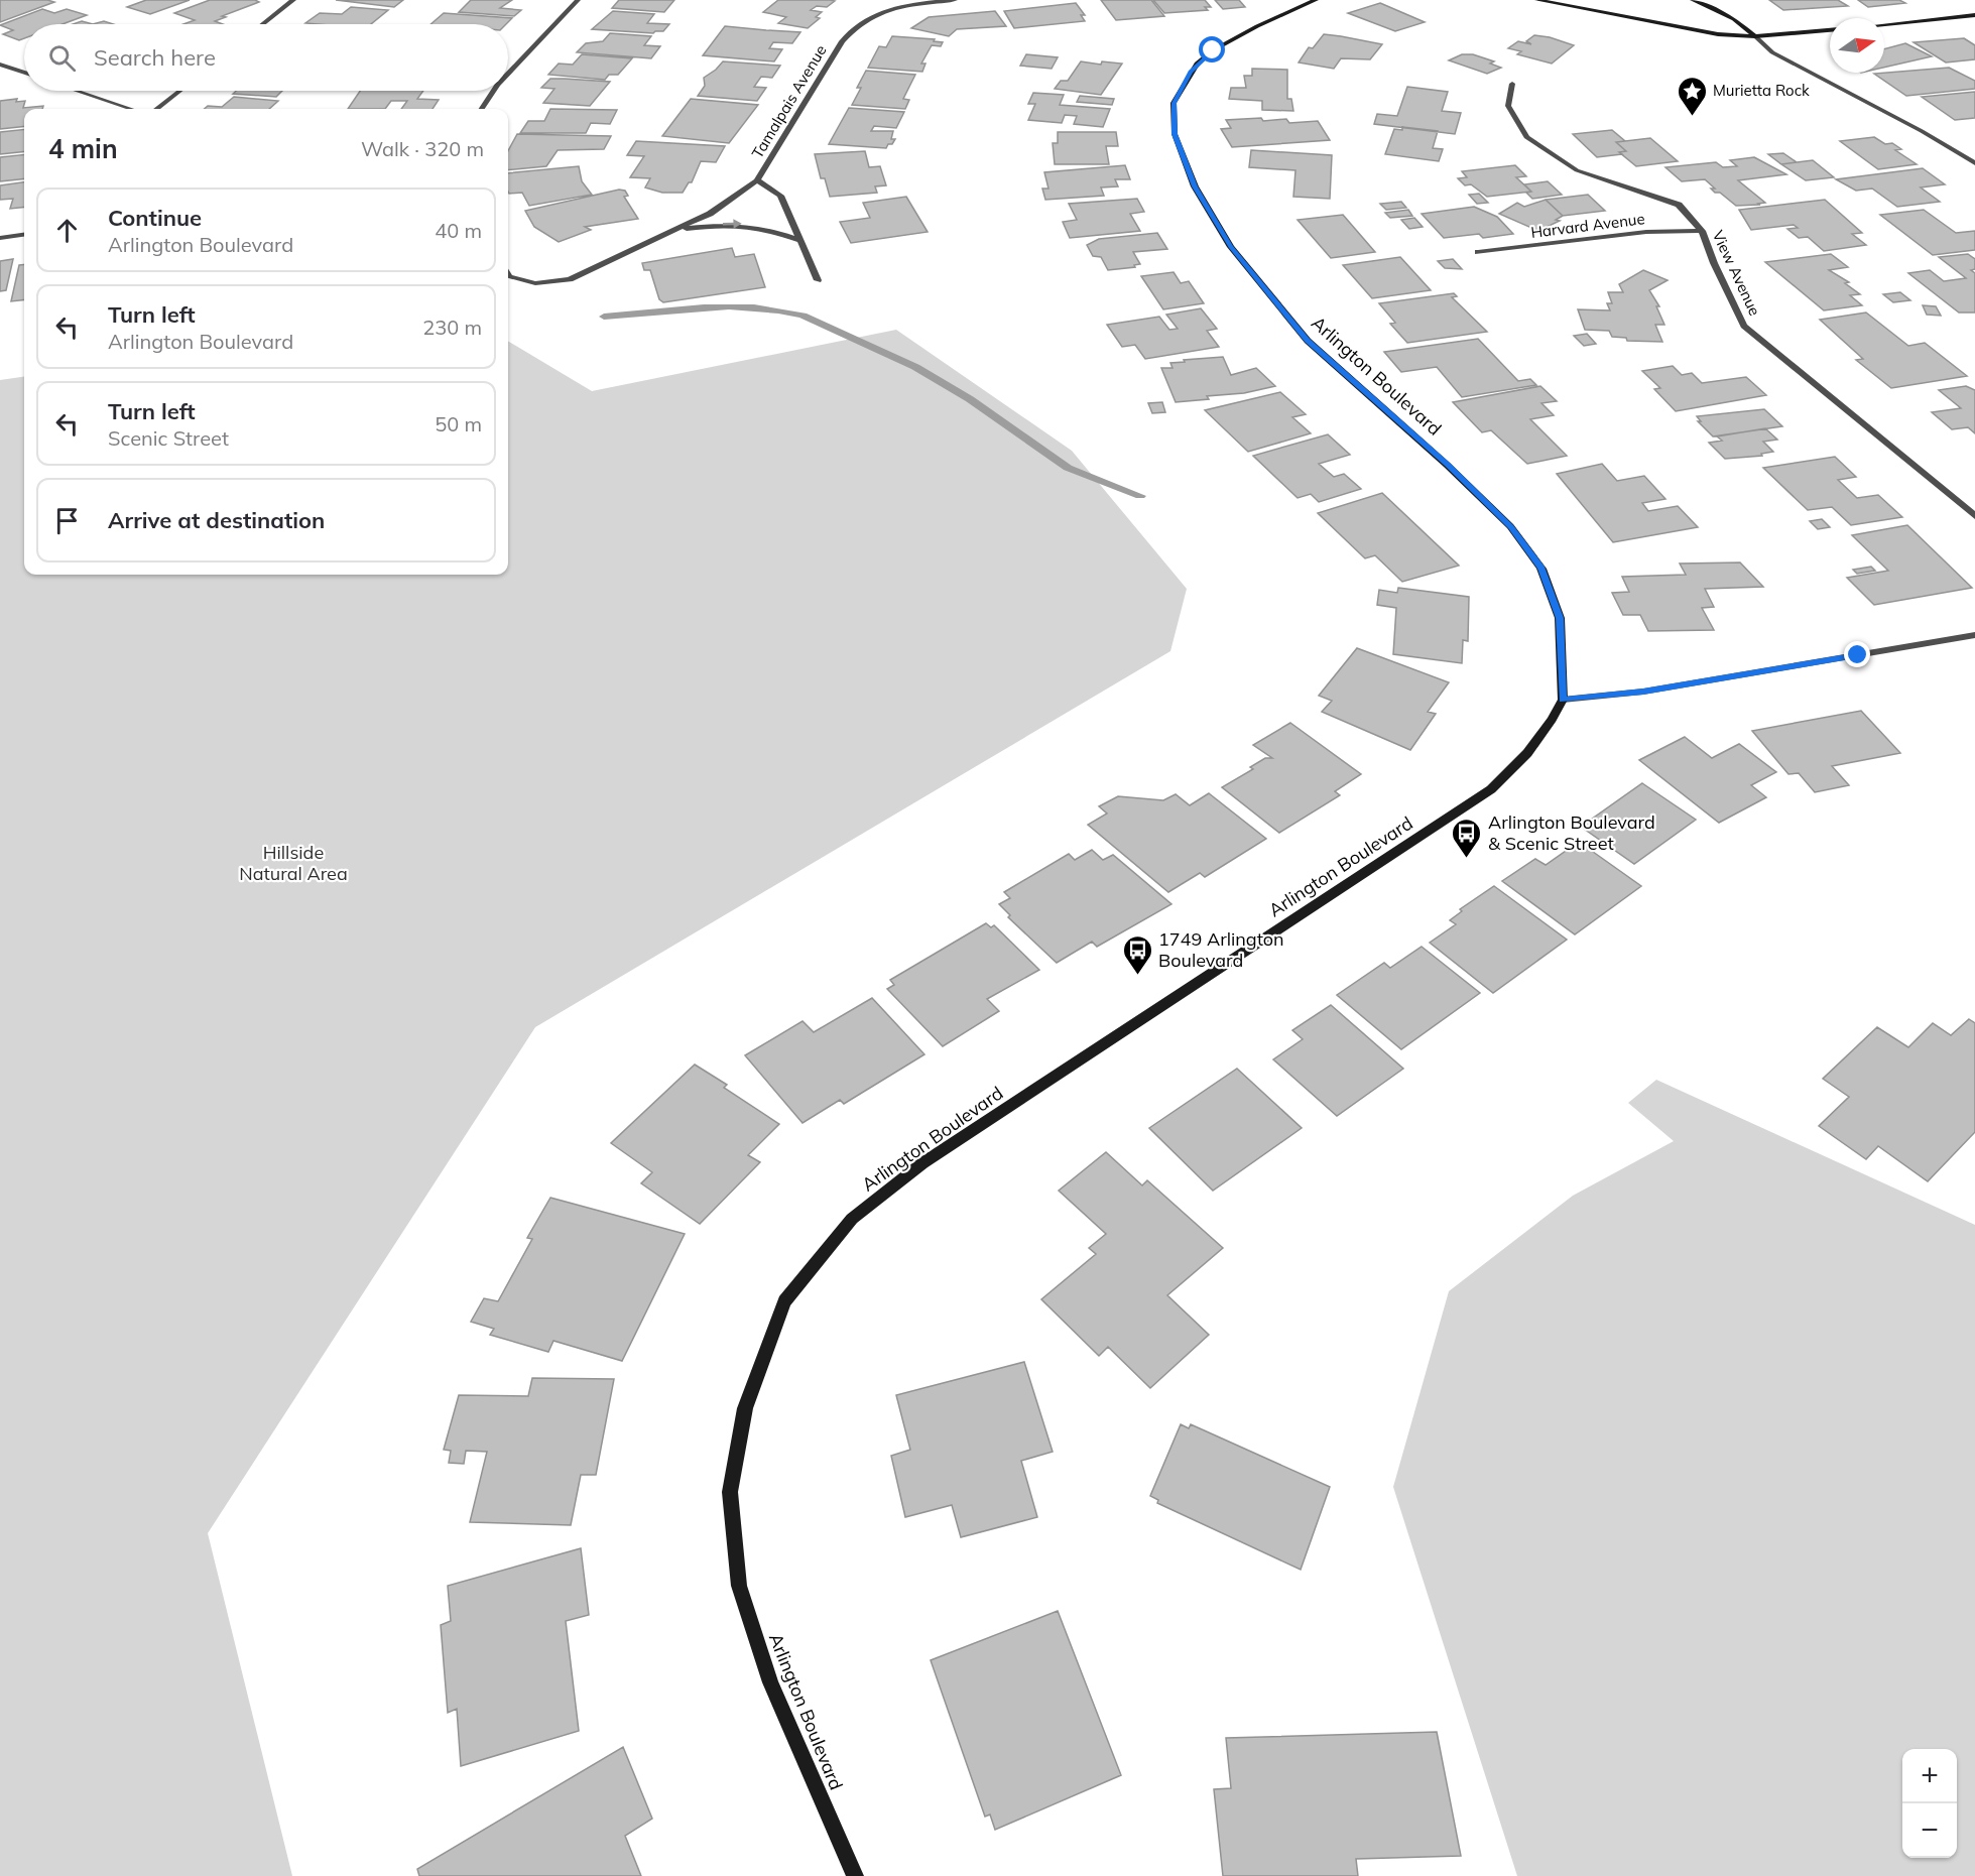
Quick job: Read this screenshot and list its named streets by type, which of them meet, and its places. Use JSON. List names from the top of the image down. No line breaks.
{"streets":{"main road":["Arlington Boulevard"],"street":["Tamalpais Avenue","Harvard Avenue","View Avenue"]},"crossings":[["Harvard Avenue","View Avenue"]],"parks":["Hillside Natural Area"],"places":{"place":["Murietta Rock"],"bus stop":["Arlington Boulevard & Scenic Street","1749 Arlington Boulevard"]},"north":"right","page":{"search":"Search here","heading":["4 min","Walk · 320 m"],"list":[["Continue","Arlington Boulevard","40 m"],["Turn left","Arlington Boulevard","230 m"],["Turn left","Scenic Street","50 m"],"Arrive at destination"],"map_buttons":["+","−"]}}
